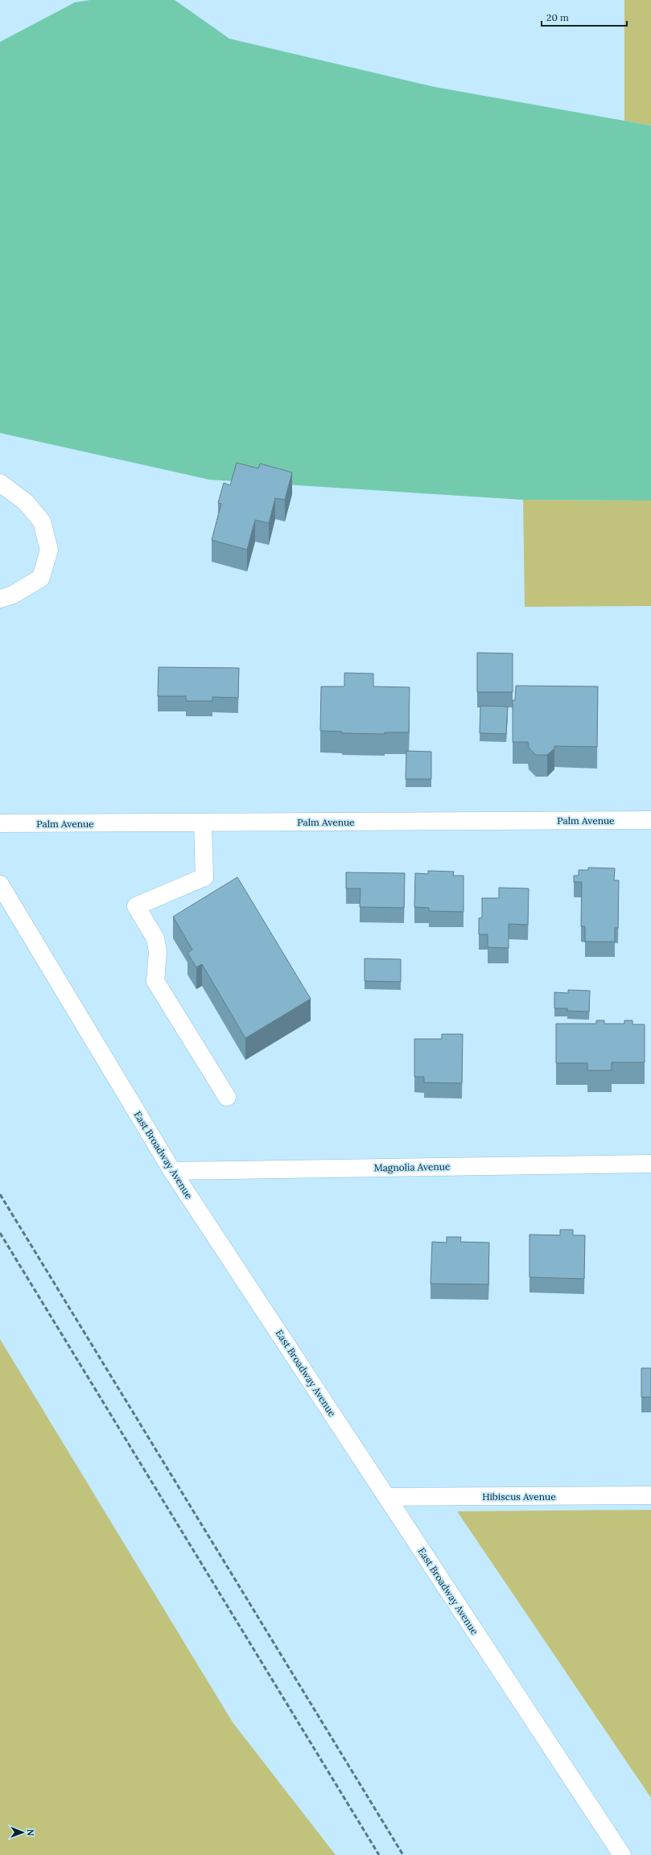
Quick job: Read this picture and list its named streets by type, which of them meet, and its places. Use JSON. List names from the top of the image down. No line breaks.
{"streets":{"street":["Palm Avenue","East Broadway Avenue","Magnolia Avenue","Hibiscus Avenue"]},"crossings":[["East Broadway Avenue","Magnolia Avenue"],["East Broadway Avenue","Hibiscus Avenue"]],"scale_bar":"20 m","north":"right"}
